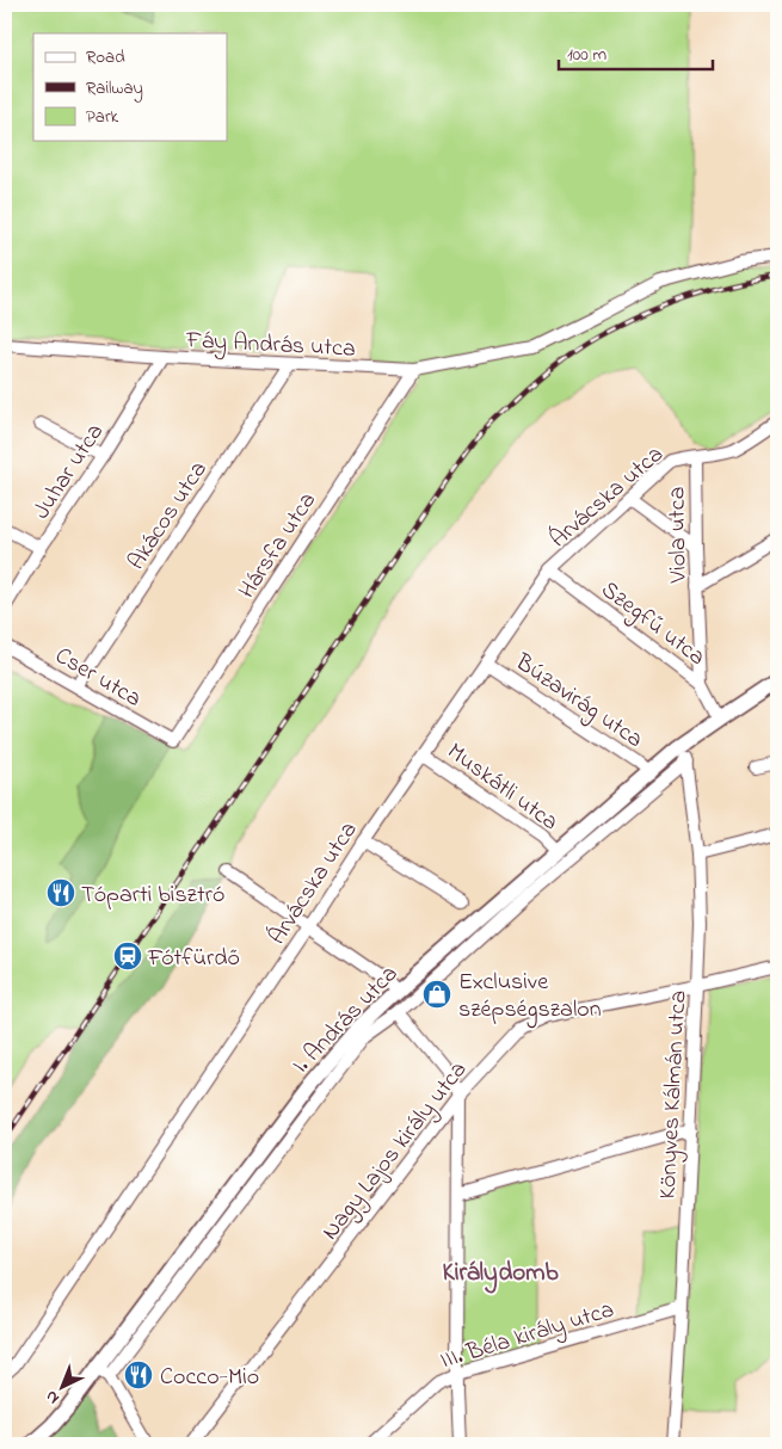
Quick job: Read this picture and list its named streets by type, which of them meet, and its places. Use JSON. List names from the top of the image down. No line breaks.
{"streets":{"main road":["I. András utca"],"street":["Fáy András utca","Juhar utca","Árvácska utca","Akácos utca","Viola utca","Hársfa utca","Szegfű utca","Cser utca","Búzavirág utca","Muskátli utca","Könyves Kálmán utca","Nagy Lajos király utca","III. Béla király utca"]},"crossings":[["Fáy András utca","Juhar utca"],["Fáy András utca","Akácos utca"],["Fáy András utca","Hársfa utca"],["Árvácska utca","Viola utca"],["Árvácska utca","Szegfű utca"],["Árvácska utca","Búzavirág utca"],["Árvácska utca","Muskátli utca"],["Akácos utca","Cser utca"],["Viola utca","Szegfű utca"],["Hársfa utca","Cser utca"],["Szegfű utca","I. András utca"],["Búzavirág utca","I. András utca"],["Muskátli utca","I. András utca"],["I. András utca","Könyves Kálmán utca"],["Könyves Kálmán utca","Nagy Lajos király utca"],["Könyves Kálmán utca","III. Béla király utca"]],"districts":["Királydomb"],"places":{"restaurant":["Tóparti bisztró","Cocco-Mio"],"station":["Fótfürdő"],"shop":["Exclusive szépségszalon"]},"legend":["Road","Railway","Park"],"scale_bar":"100 m","north":"bottom left"}
